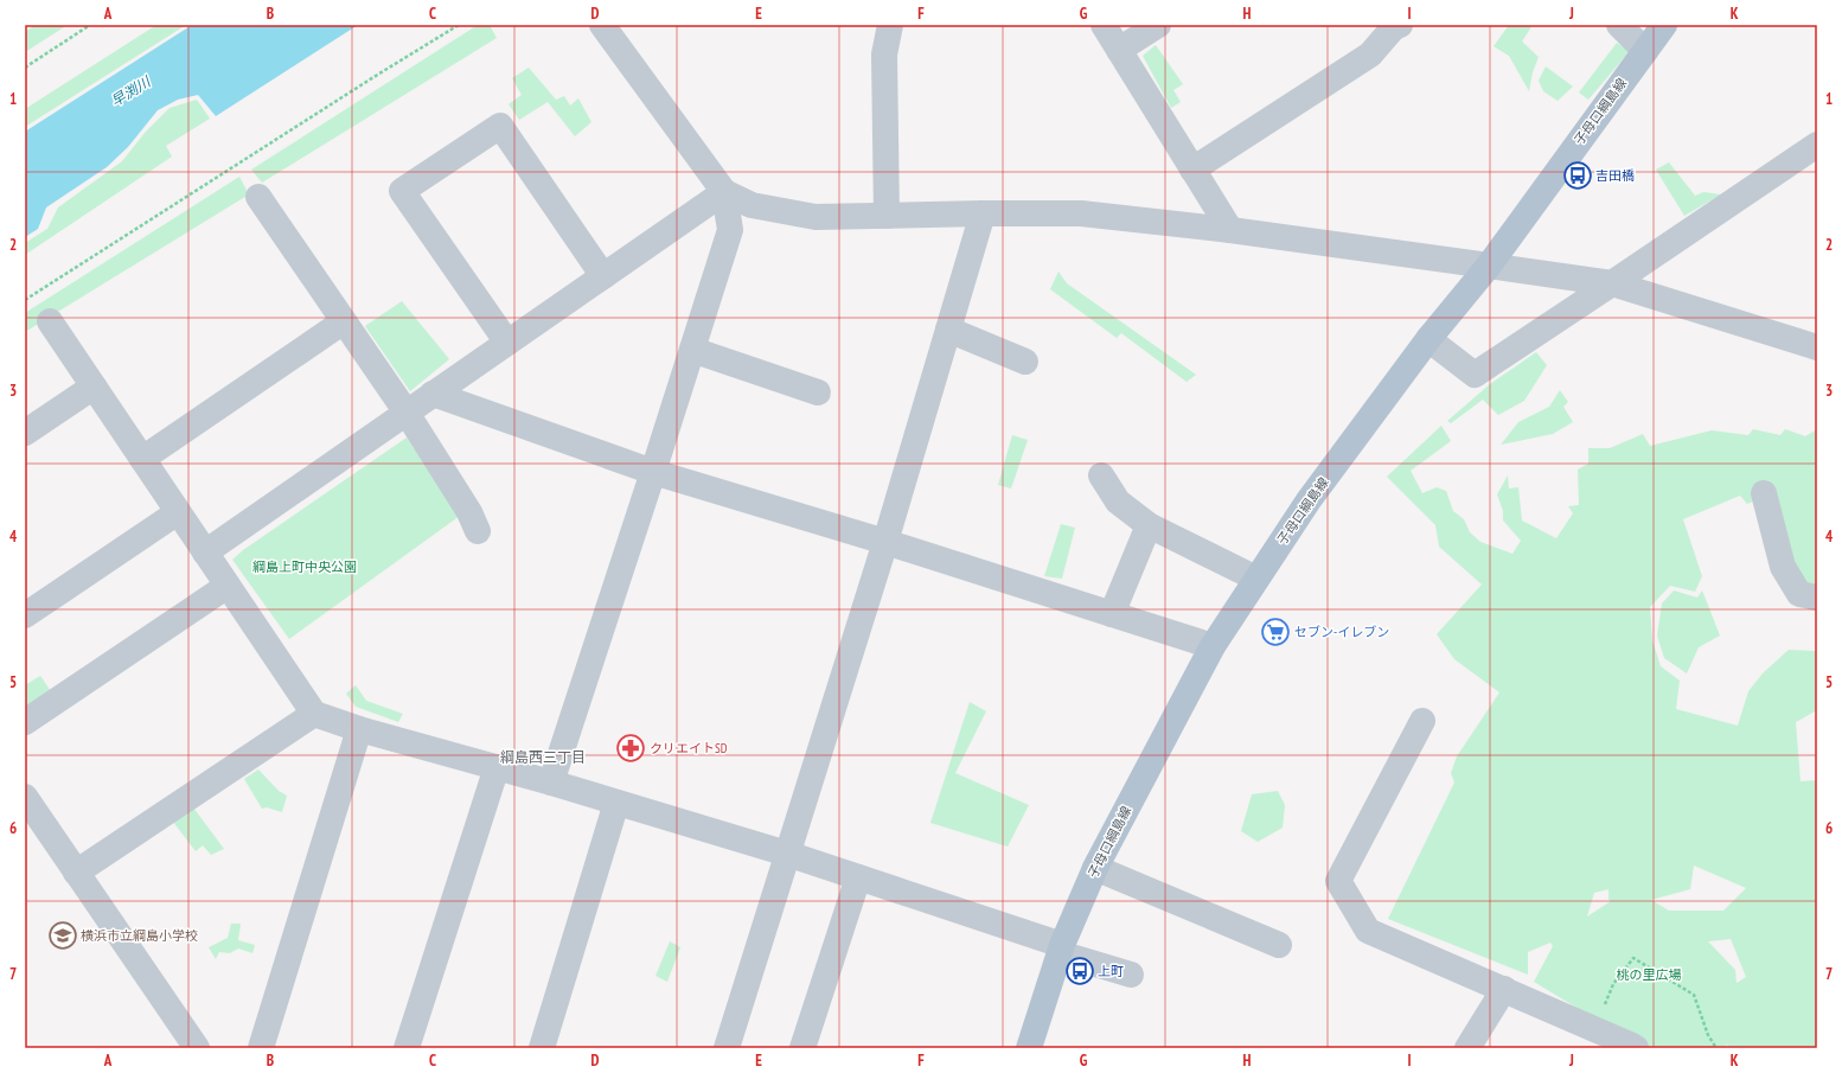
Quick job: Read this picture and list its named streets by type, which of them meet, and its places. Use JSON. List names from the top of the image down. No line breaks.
{"streets":{"main road":["子母口綱島線"]},"districts":["綱島西三丁目"],"water":["早渕川"],"parks":["綱島上町中央公園","桃の里広場"],"places":{"bus stop":["吉田橋","上町"],"supermarket":["セブン-イレブン"],"pharmacy":["クリエイトSD"],"school or university":["横浜市立綱島小学校"]},"grid":{"columns":["A","B","C","D","E","F","G","H","I","J","K"],"rows":["1","2","3","4","5","6","7"]}}
